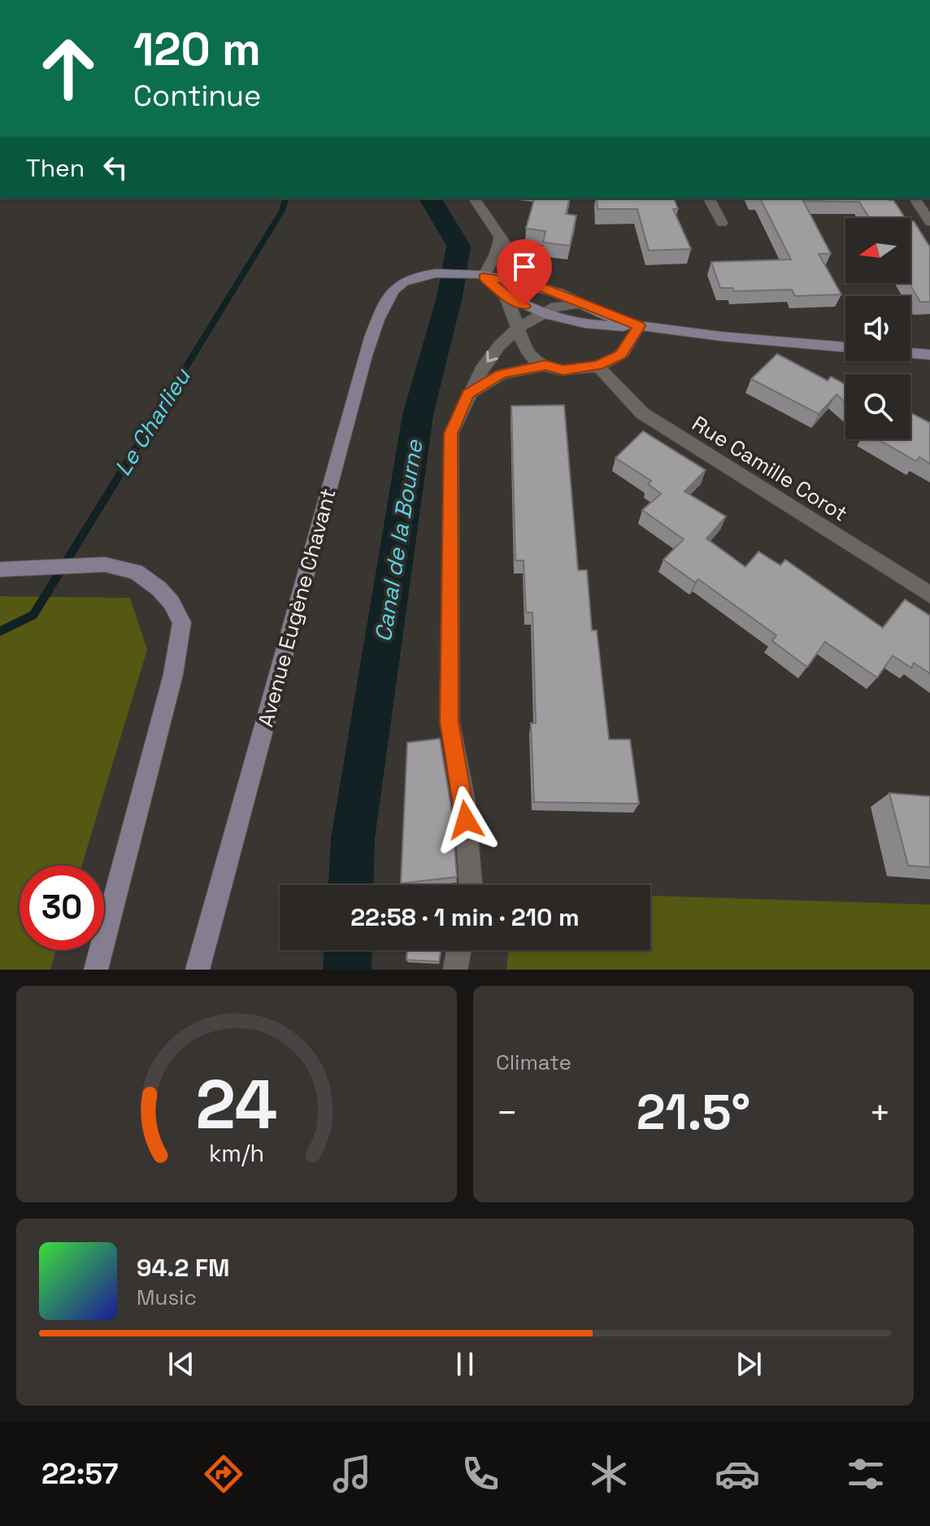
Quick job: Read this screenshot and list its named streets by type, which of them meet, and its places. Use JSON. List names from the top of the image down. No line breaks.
{"streets":{"street":["Rue Camille Corot","Avenue Eugène Chavant"]},"water":["Le Charlieu","Canal de la Bourne"],"north":"left","page":{"turn":["120 m","Continue"],"then":"Then","limit":"30","trip":"22:58 · 1 min · 210 m","tile":"Climate","heat":["−","21.5°","+"],"song":["94.2 FM","Music"],"tabs":"22:57","gauge":["24","km/h"]}}
